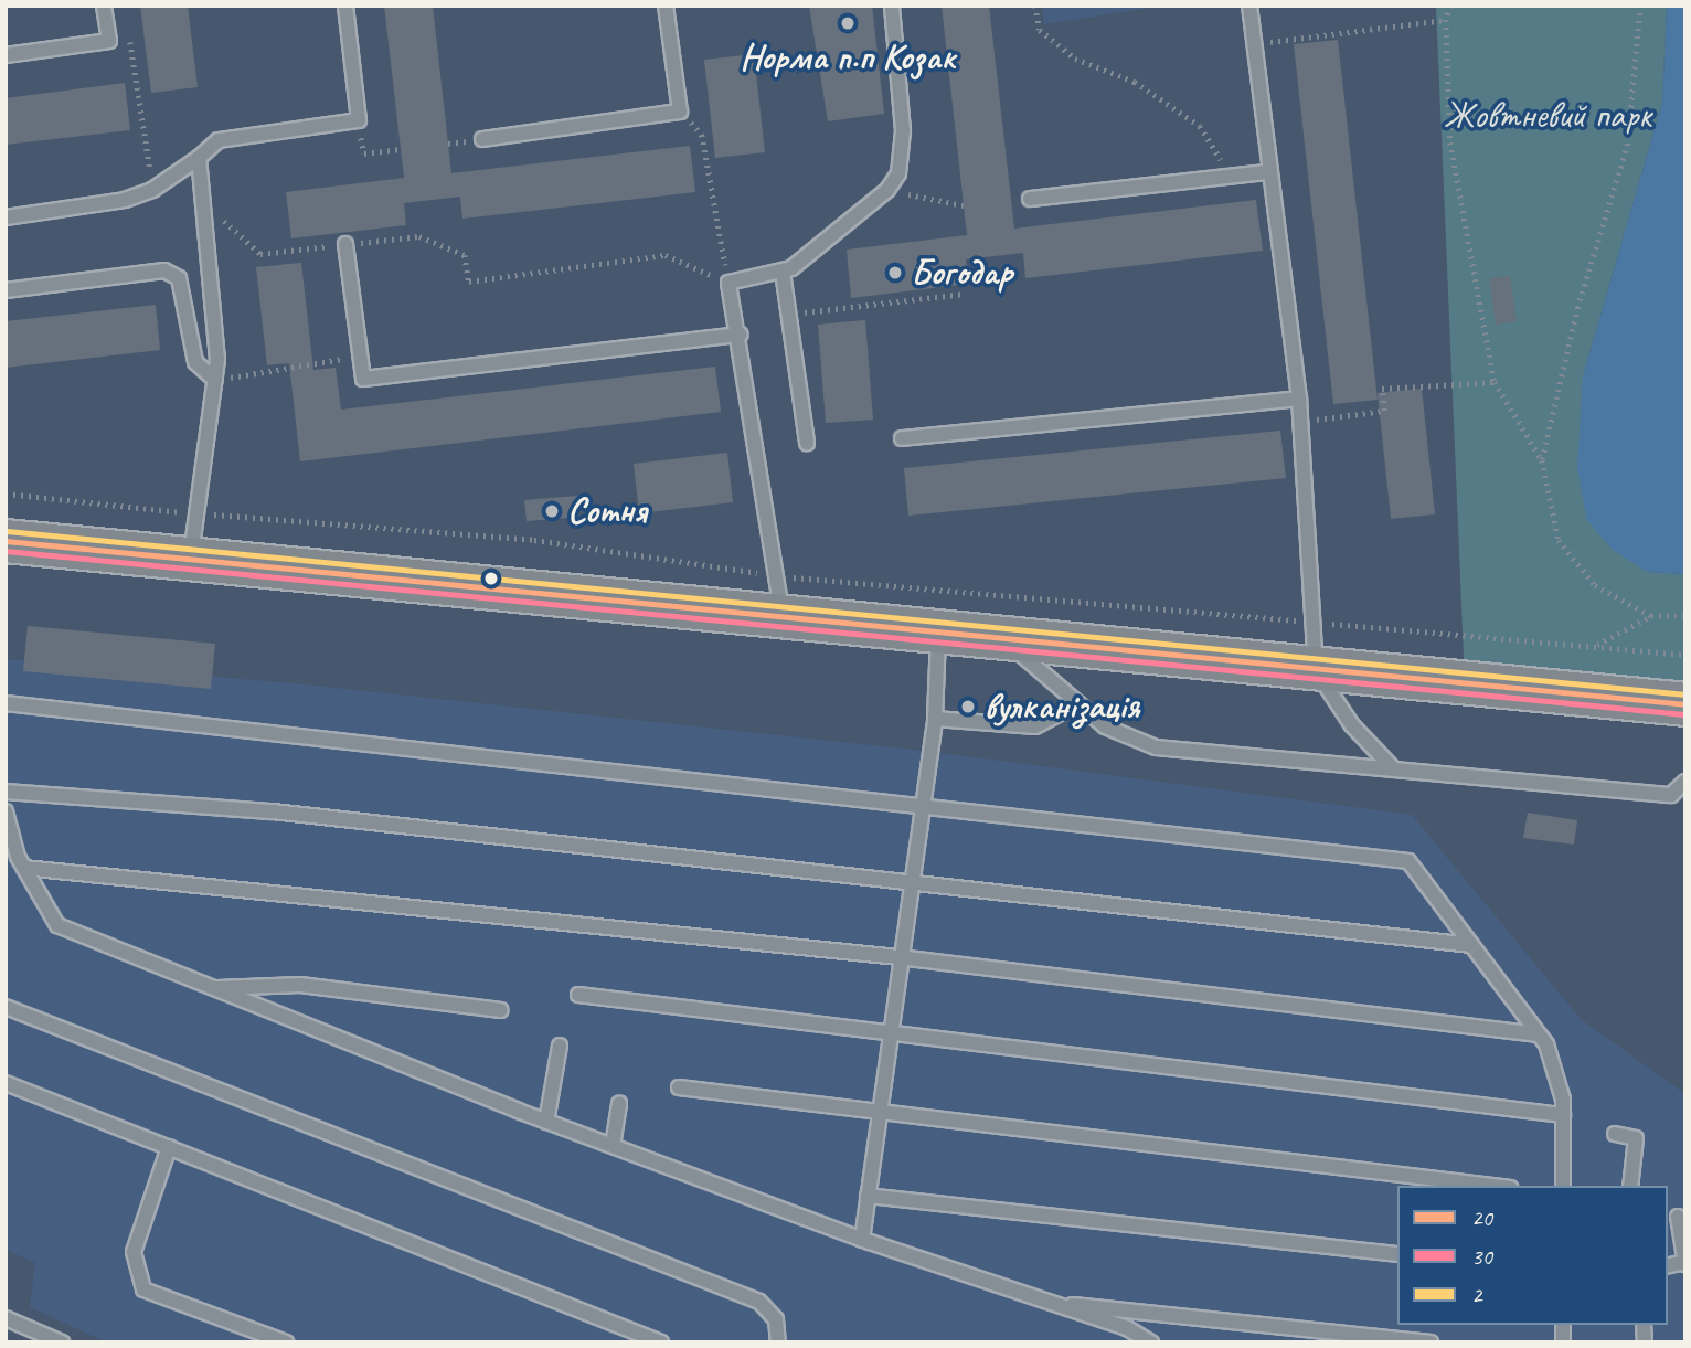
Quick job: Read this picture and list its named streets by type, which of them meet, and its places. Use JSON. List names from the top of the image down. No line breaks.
{"parks":["Жовтневий парк"],"places":["Норма п.п Козак","Богодар","Сотня","вулканізація"],"lines":["transit line 2","transit line 20","transit line 30"],"legend":["20","30","2"]}
